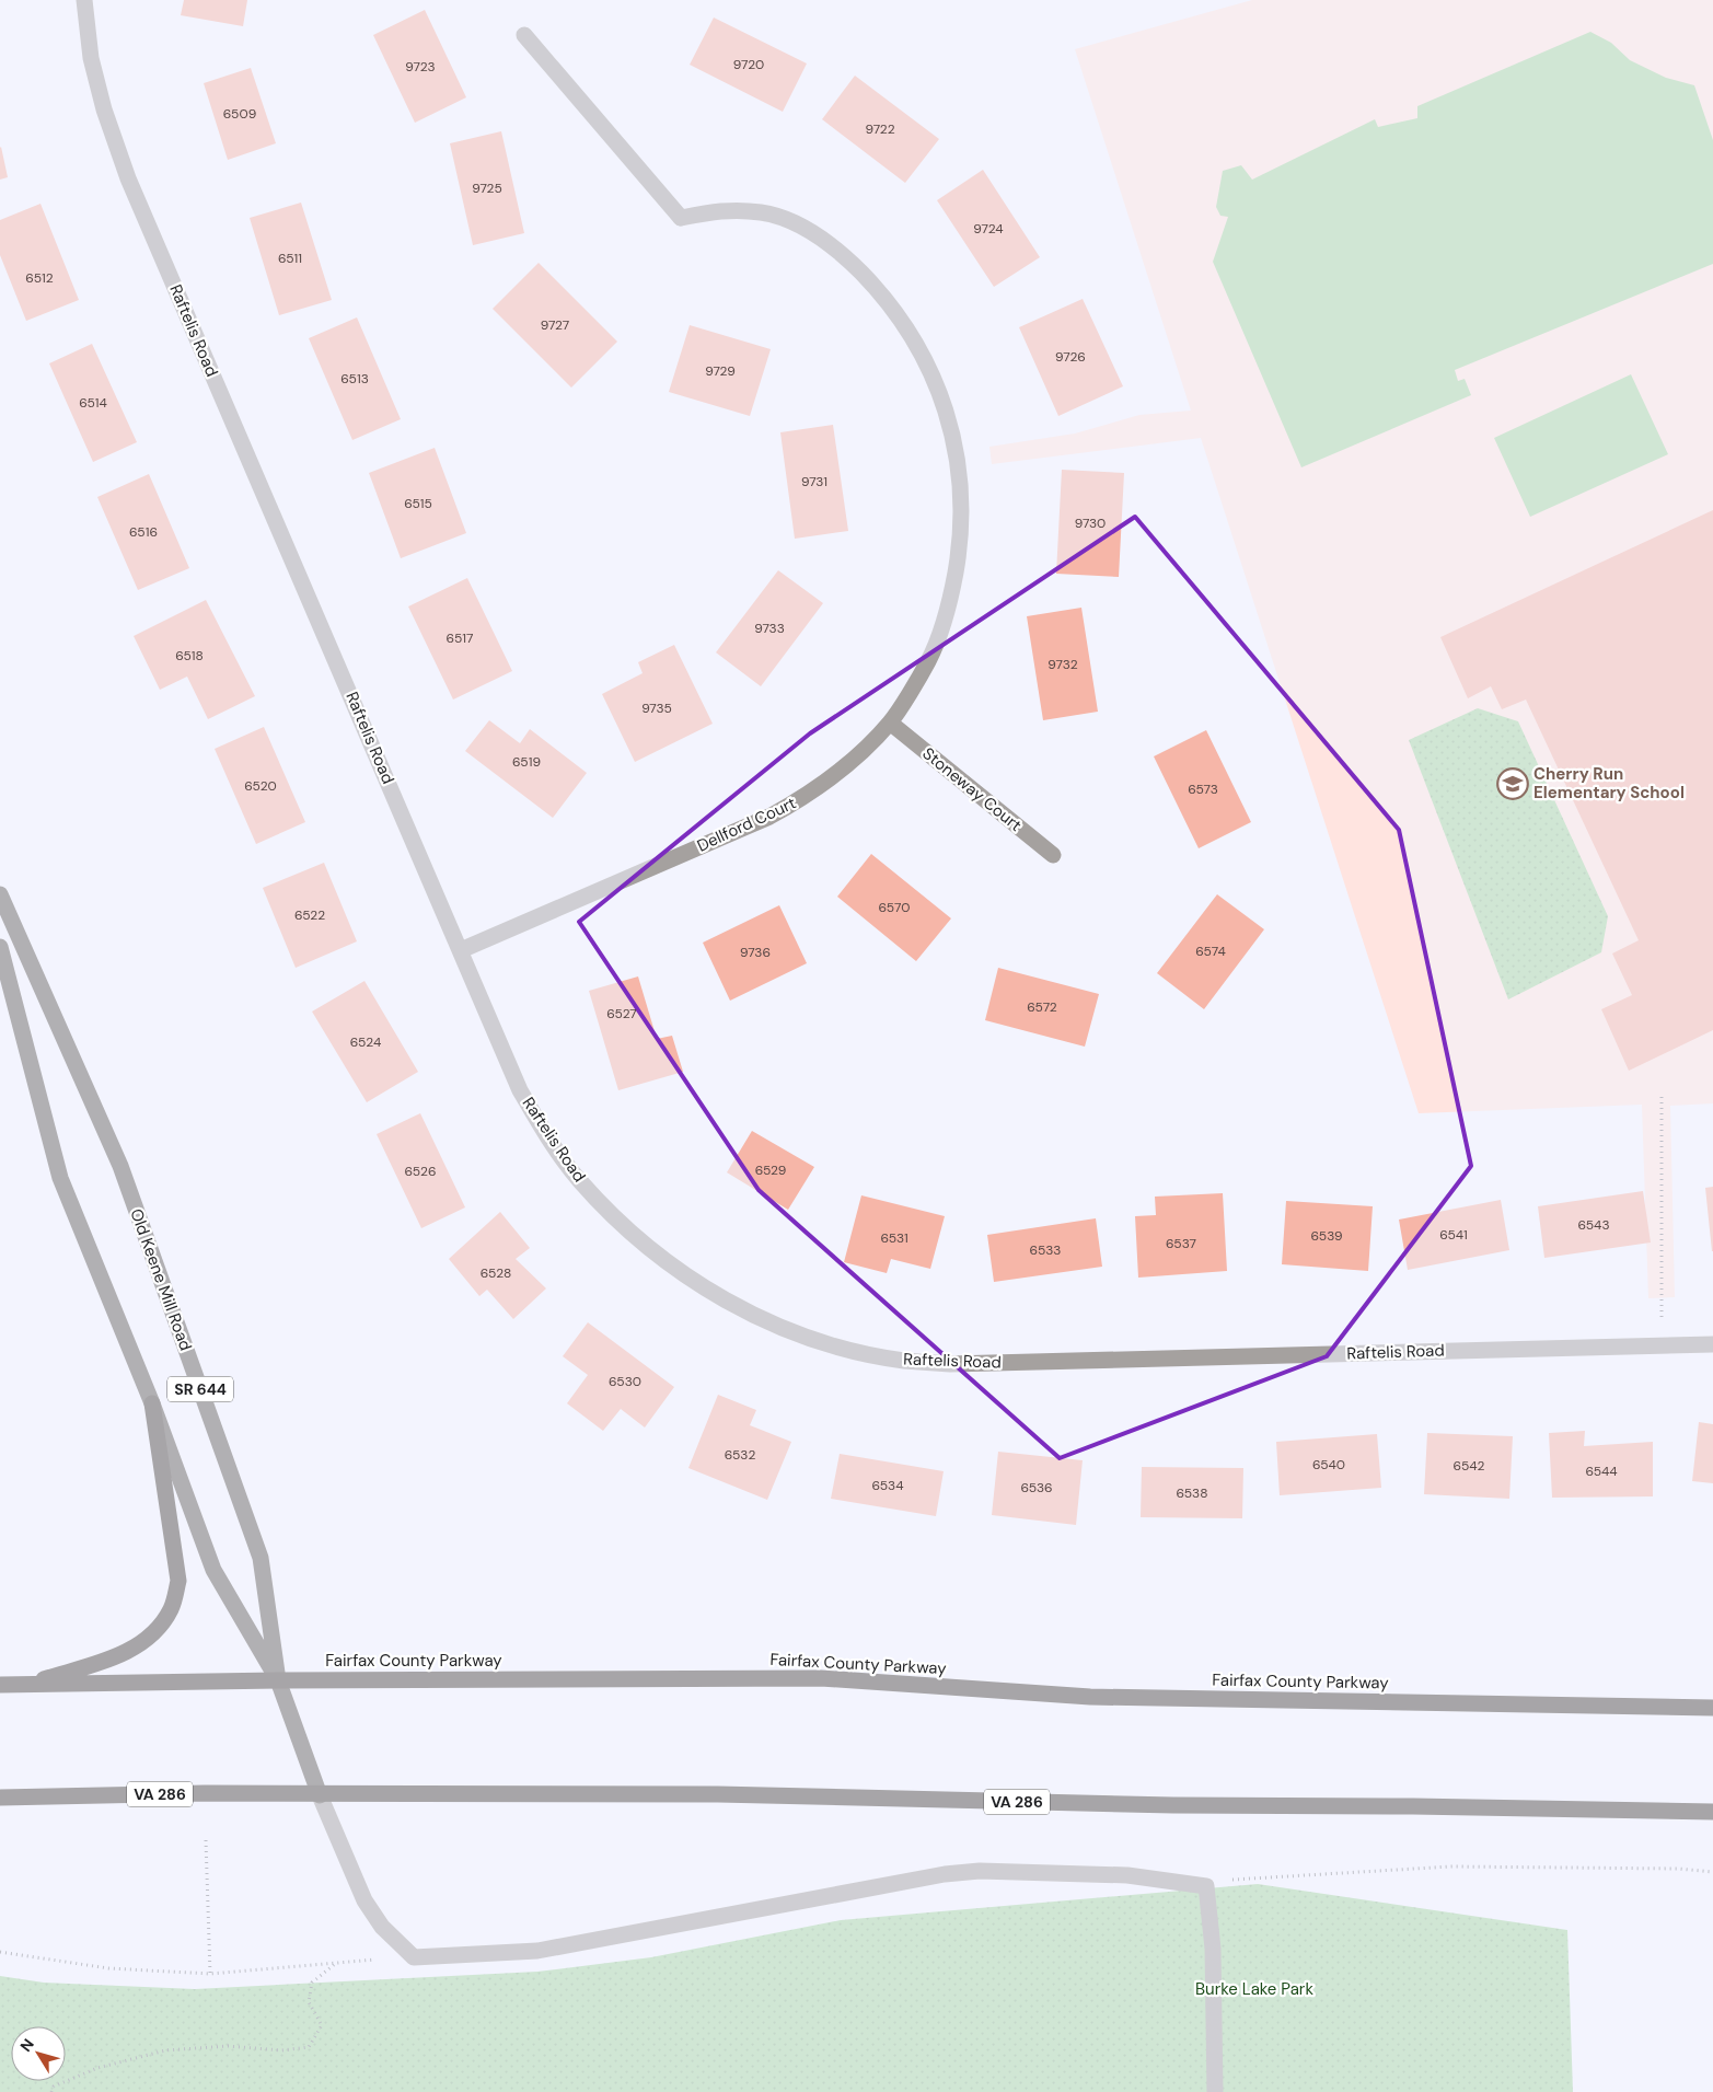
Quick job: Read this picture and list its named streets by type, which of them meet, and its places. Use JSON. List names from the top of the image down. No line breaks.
{"streets":{"highway":["Fairfax County Parkway","VA 286"],"main road":["Old Keene Mill Road","SR 644"],"street":["Raftelis Road","Stoneway Court","Dellford Court"]},"crossings":[["Raftelis Road","Dellford Court"],["Stoneway Court","Dellford Court"],["Old Keene Mill Road","Fairfax County Parkway"],["Old Keene Mill Road","VA 286"]],"parks":["Burke Lake Park"],"places":{"school or university":["Cherry Run Elementary School"]},"house_numbers":["9720","9723","6509","9722","9725","9724","6511","6512","9727","9726","9729","6513","6514","9731","6515","9730","6516","9733","6517","6518","9732","9735","6519","6520","6573","6570","6522","6574","9736","6572","6527","6524","6529","6526","6543","6541","6539","6531","6537","6533","6528","6530","6532","6540","6542","6544","6534","6536","6538"],"north":"top left"}
